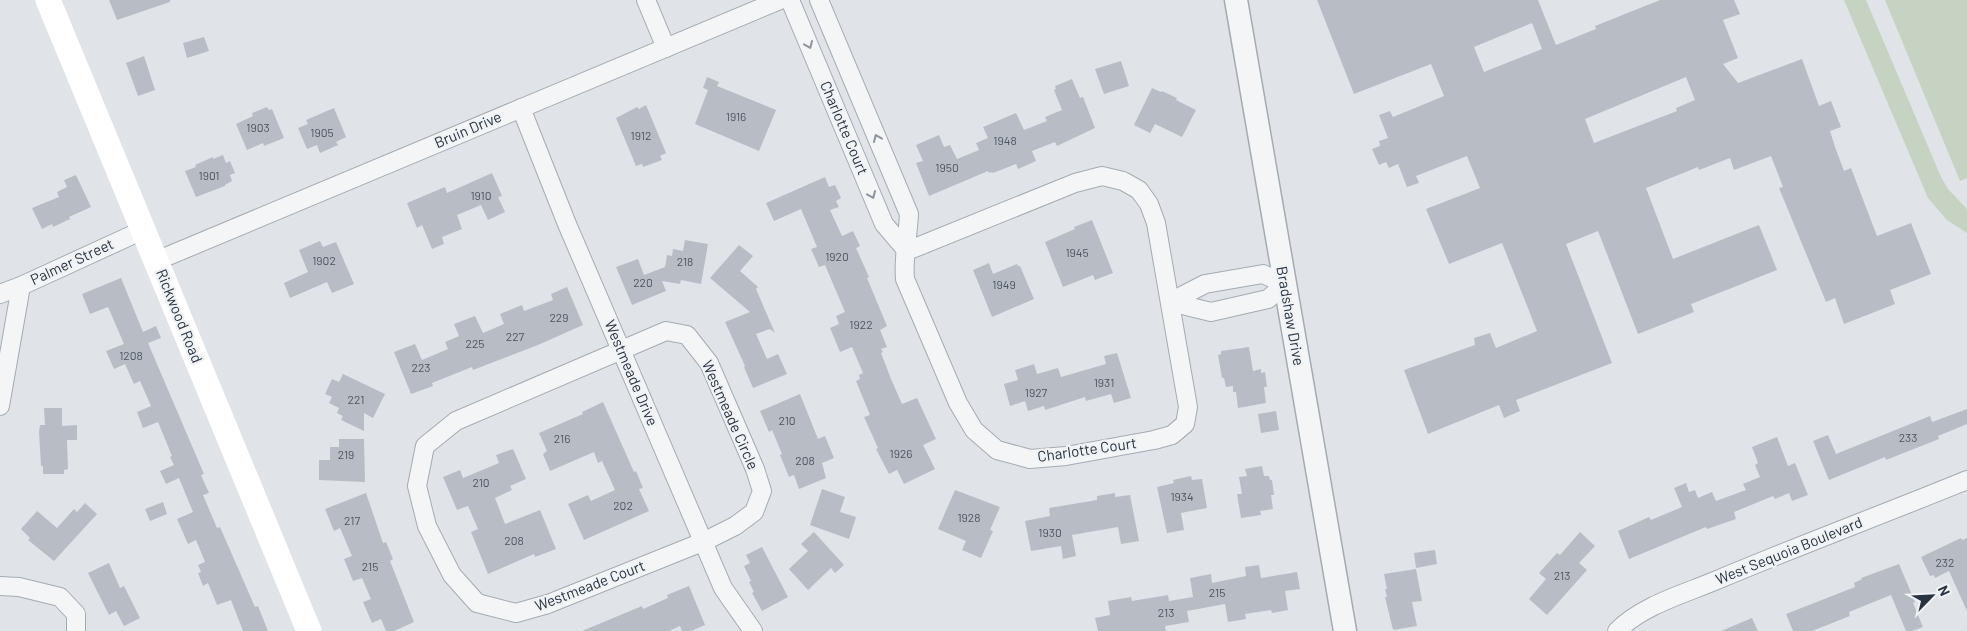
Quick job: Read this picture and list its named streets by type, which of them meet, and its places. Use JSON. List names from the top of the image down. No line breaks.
{"streets":{"main road":["Rickwood Road"],"street":["Charlotte Court","Bruin Drive","Palmer Street","Bradshaw Drive","Westmeade Drive","Westmeade Circle","West Sequoia Boulevard","Westmeade Court"]},"crossings":[["Bruin Drive","Rickwood Road"],["Bruin Drive","Westmeade Drive"],["Palmer Street","Rickwood Road"],["Westmeade Drive","Westmeade Circle"],["Westmeade Drive","Westmeade Court"],["Westmeade Circle","Westmeade Court"]],"house_numbers":["1916","1903","1905","1912","1948","1950","1901","1910","1945","1920","1902","218","220","1949","229","1922","227","225","1208","223","1931","1927","221","210","233","216","1926","219","208","210","1934","202","1928","217","1930","208","232","215","213","215","213"],"north":"top right"}
